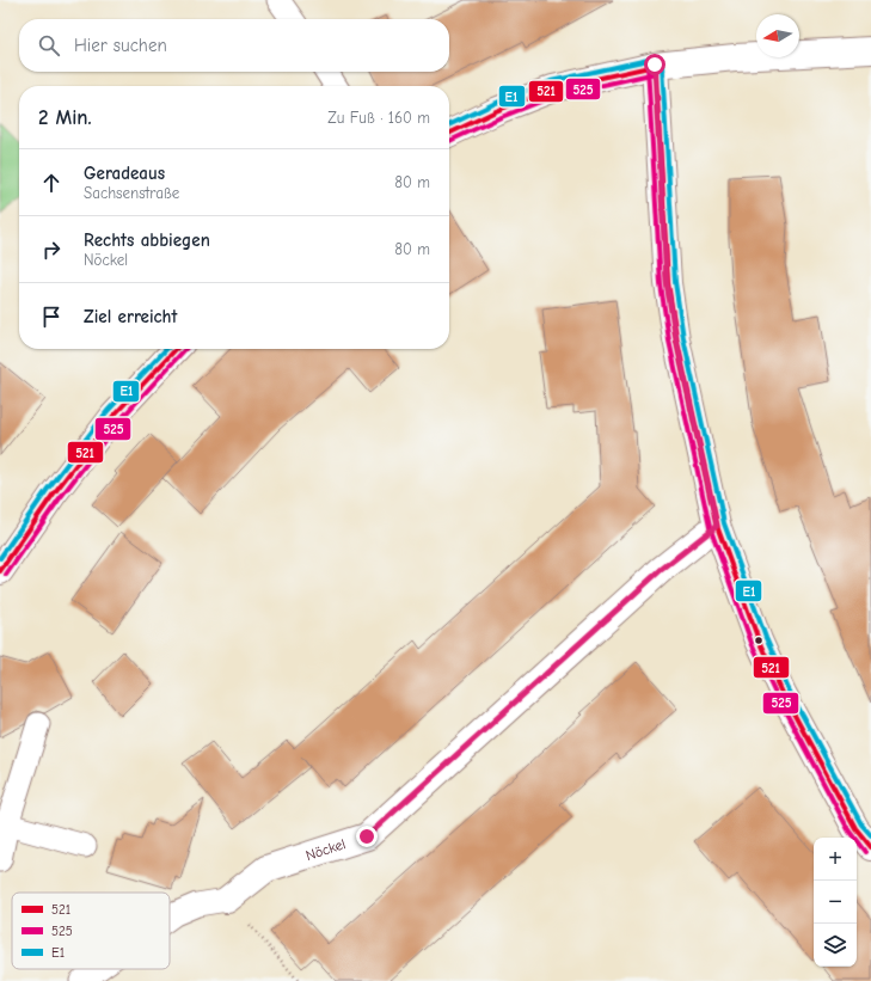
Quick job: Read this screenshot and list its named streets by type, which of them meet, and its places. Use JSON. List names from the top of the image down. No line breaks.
{"streets":{"street":["Nöckel"]},"lines":["transit line E1","transit line 521","transit line 525"],"legend":["521","525","E1"],"north":"left","page":{"search":"Hier suchen","heading":["2 Min.","Zu Fuß · 160 m"],"list":[["Geradeaus","Sachsenstraße","80 m"],["Rechts abbiegen","Nöckel","80 m"],"Ziel erreicht"],"map_buttons":["+","−"]}}
